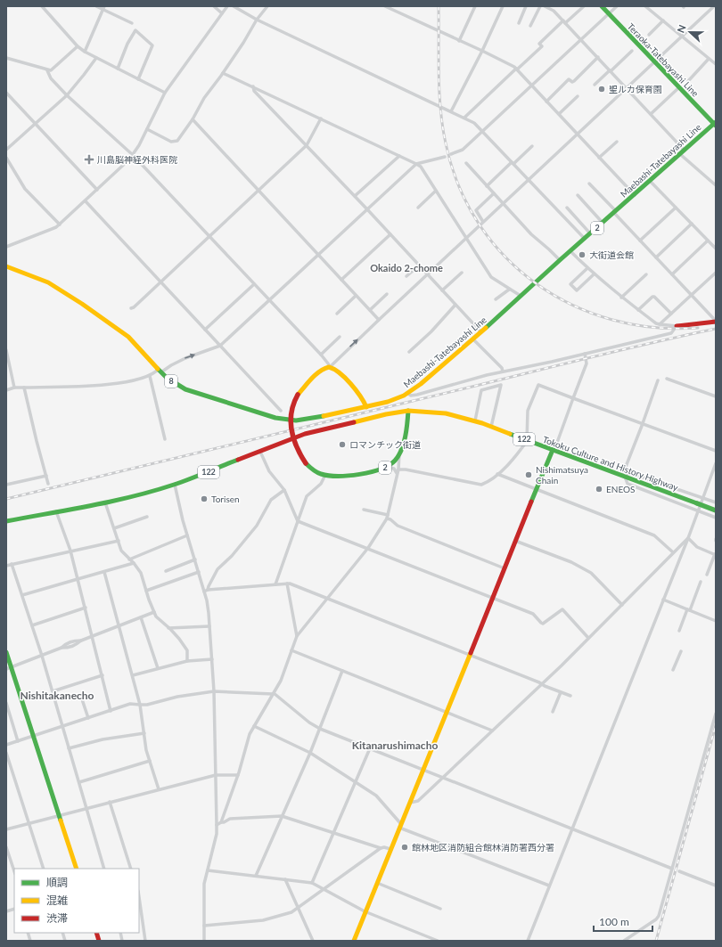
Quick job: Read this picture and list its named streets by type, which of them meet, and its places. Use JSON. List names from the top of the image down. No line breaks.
{"streets":{"main road":["Teraoka-Tatebayashi Line","Maebashi-Tatebayashi Line","2","8","122","Tokoku Culture and History Highway"]},"crossings":[["Teraoka-Tatebayashi Line","Maebashi-Tatebayashi Line"],["Maebashi-Tatebayashi Line","8"],["2","Tokoku Culture and History Highway"]],"districts":["Okaido 2-chome","Nishitakanecho","Kitanarushimacho"],"places":{"other":["聖ルカ保育園","大街道会館","ロマンチック街道","Nishimatsuya Chain","ENEOS","Torisen","館林地区消防組合館林消防署西分署"],"health":["川島脳神経外科医院"]},"legend":["順調","混雑","渋滞"],"scale_bar":"100 m","north":"left"}
